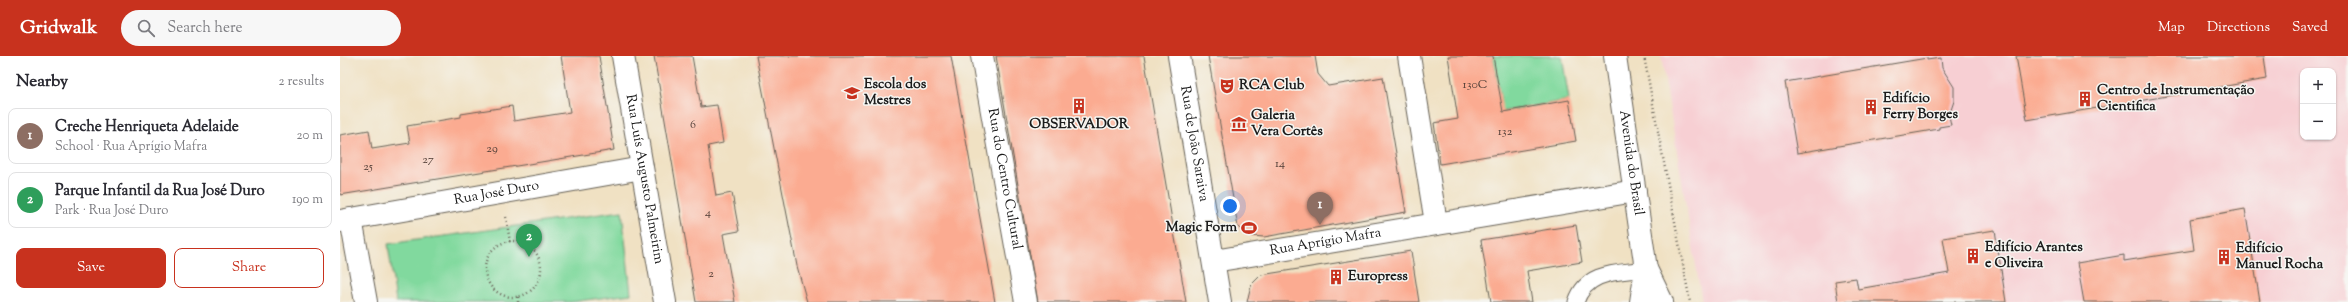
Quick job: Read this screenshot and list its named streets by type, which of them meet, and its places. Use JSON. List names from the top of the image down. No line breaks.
{"streets":{"street":["Rua de João Saraiva","Avenida do Brasil","Rua Luís Augusto Palmeirim","Rua do Centro Cultural","Rua José Duro","Rua Aprígio Mafra"]},"crossings":[["Rua de João Saraiva","Rua Aprígio Mafra"],["Avenida do Brasil","Rua Aprígio Mafra"],["Rua Luís Augusto Palmeirim","Rua José Duro"]],"places":{"theatre":["RCA Club"],"school or university":["Escola dos Mestres"],"building":["Centro de Instrumentação Cientifica","OBSERVADOR","Edifício Ferry Borges","Edifício Arantes e Oliveira","Edifício Manuel Rocha","Europress"],"museum":["Galeria Vera Cortês"],"sports":["Magic Form"]},"house_numbers":["130C","6","132","29","27","14","25","4","2"],"page":{"header":"Gridwalk","search":"Search here","nav":["Map","Directions","Saved"],"heading":["Nearby","2 results"],"map_buttons":["+","−"],"list":[{"mark":"1","name":"Creche Henriqueta Adelaide","note":"School · Rua Aprígio Mafra","value":"20 m"},{"mark":"2","name":"Parque Infantil da Rua José Duro","note":"Park · Rua José Duro","value":"190 m"}],"pins":["1","2"],"buttons":["Save","Share"]}}
